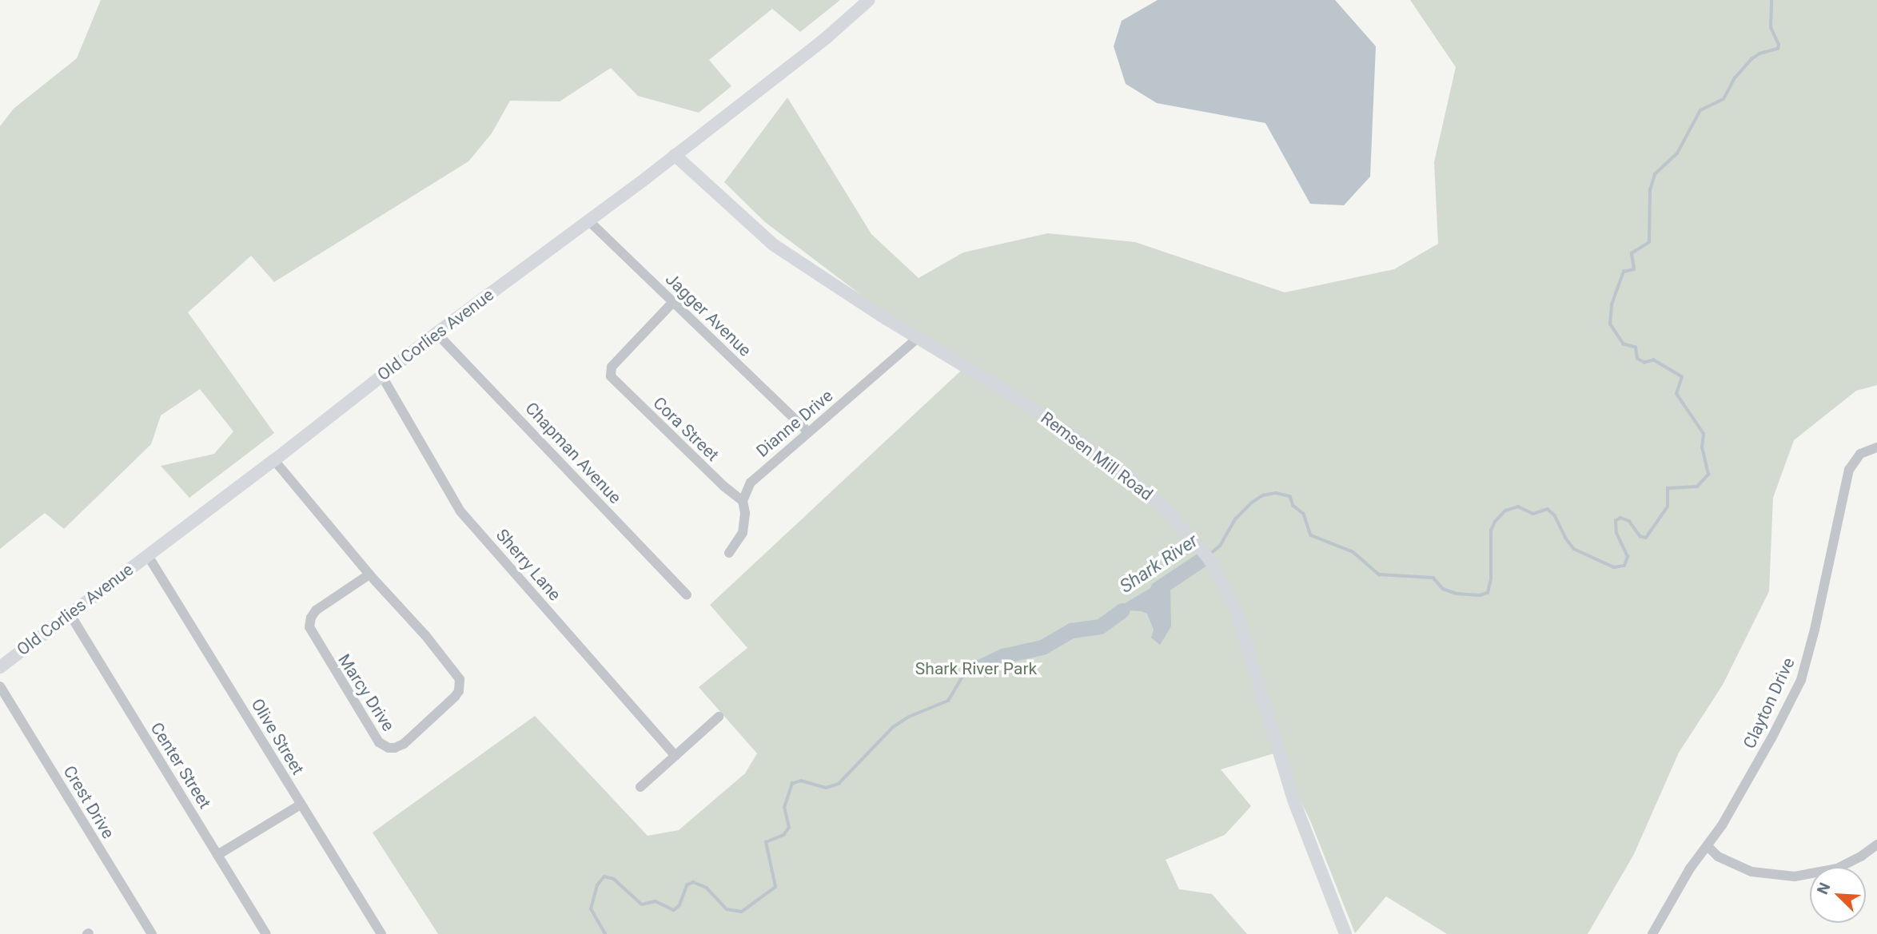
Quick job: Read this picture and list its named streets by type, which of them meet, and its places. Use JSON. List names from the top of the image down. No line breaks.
{"streets":{"street":["Jagger Avenue","Old Corlies Avenue","Dianne Drive","Cora Street","Chapman Avenue","Remsen Mill Road","Sherry Lane","Marcy Drive","Clayton Drive","Olive Street","Center Street","Crest Drive"]},"crossings":[["Jagger Avenue","Old Corlies Avenue"],["Jagger Avenue","Dianne Drive"],["Jagger Avenue","Cora Street"],["Old Corlies Avenue","Chapman Avenue"],["Old Corlies Avenue","Remsen Mill Road"],["Old Corlies Avenue","Sherry Lane"],["Old Corlies Avenue","Marcy Drive"],["Old Corlies Avenue","Olive Street"],["Old Corlies Avenue","Center Street"],["Dianne Drive","Cora Street"],["Dianne Drive","Remsen Mill Road"]],"water":["Shark River"],"parks":["Shark River Park"],"north":"top left"}
